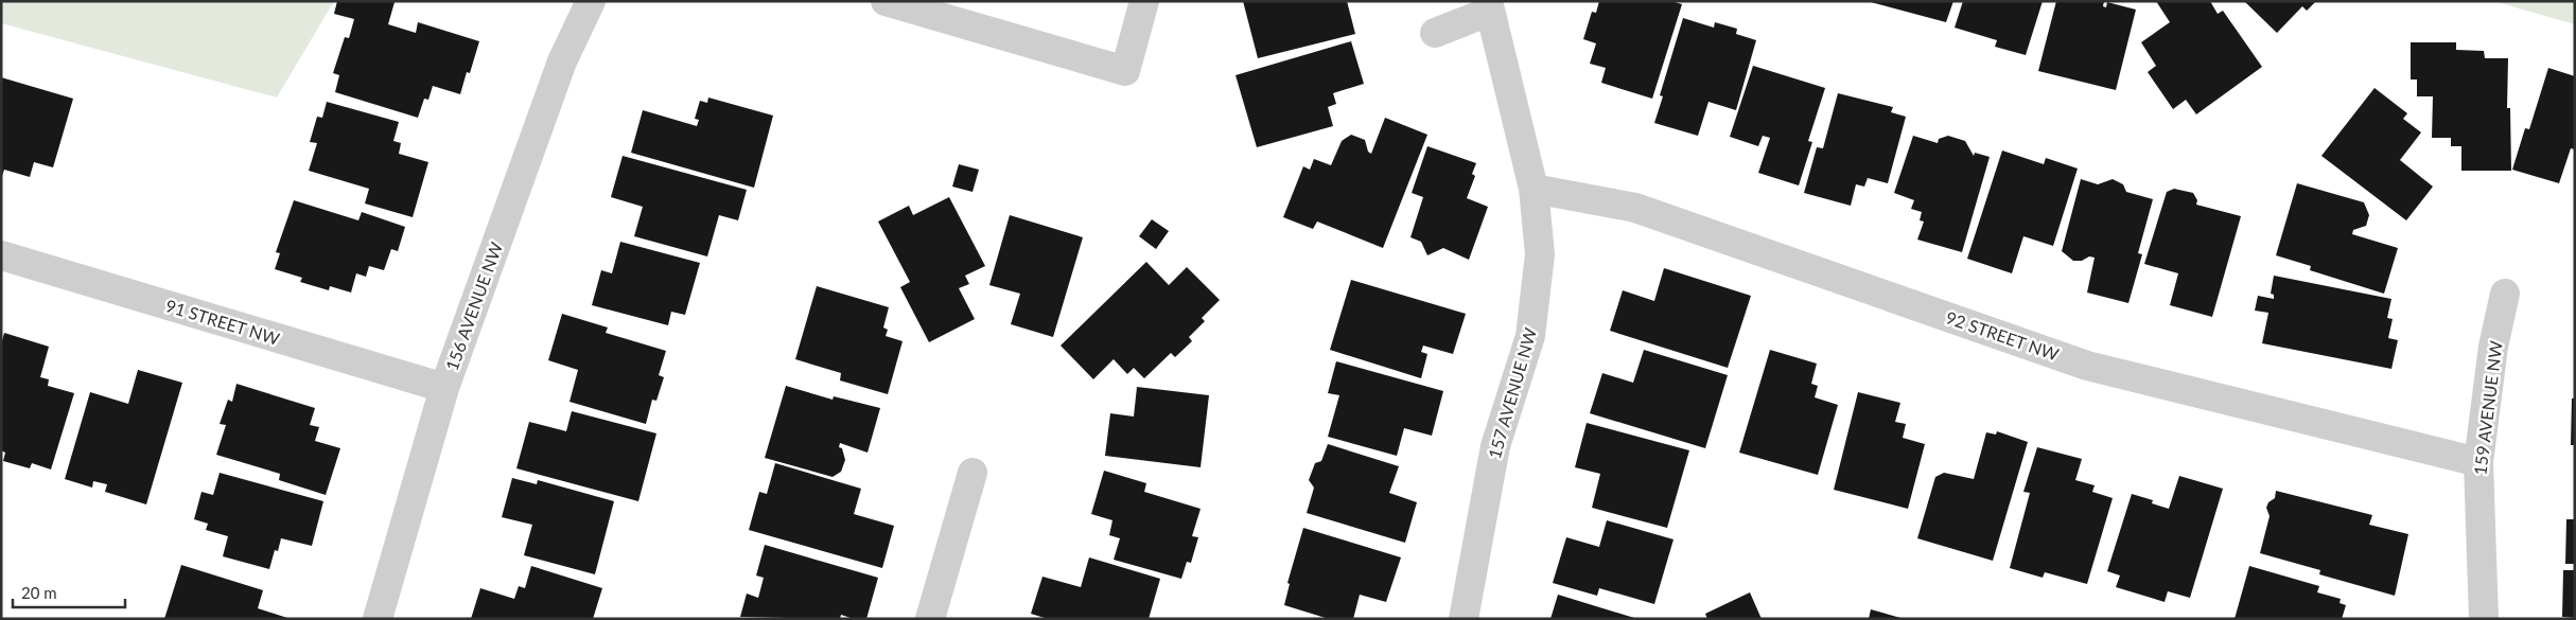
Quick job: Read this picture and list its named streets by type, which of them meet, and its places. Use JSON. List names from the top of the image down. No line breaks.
{"streets":{"street":["156 AVENUE NW","91 STREET NW","92 STREET NW","157 AVENUE NW","159 AVENUE NW"]},"crossings":[["156 AVENUE NW","91 STREET NW"],["92 STREET NW","157 AVENUE NW"],["92 STREET NW","159 AVENUE NW"]],"scale_bar":"20 m"}
